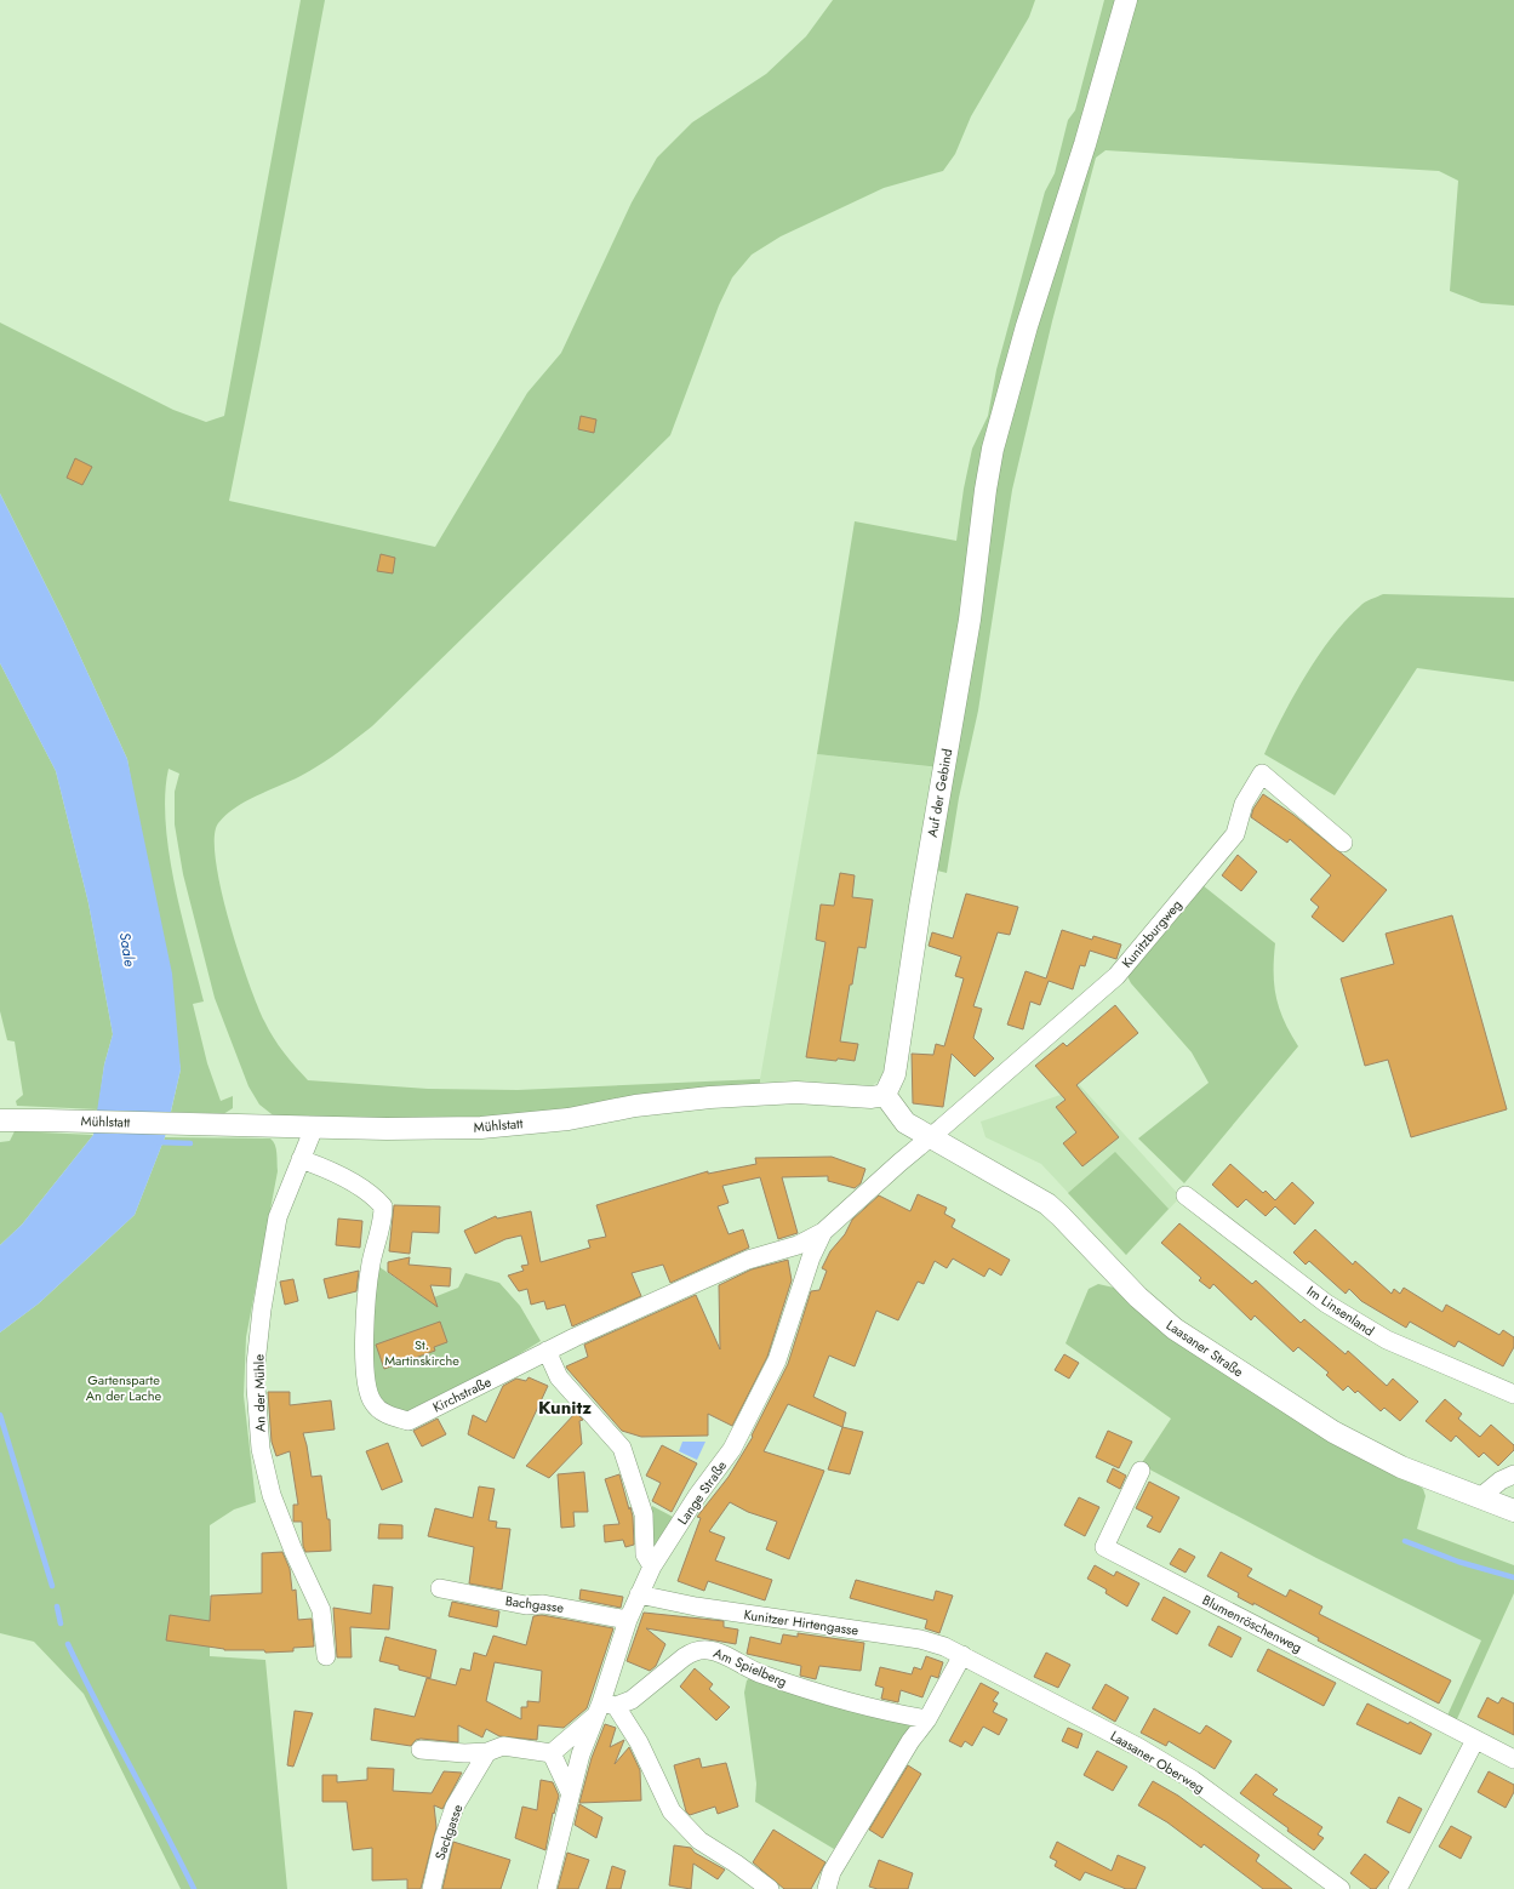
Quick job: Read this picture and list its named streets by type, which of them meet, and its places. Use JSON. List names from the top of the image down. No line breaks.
{"streets":{"street":["Auf der Gebind","Kunitzburgweg","Mühlstatt","Im Linsenland","Laasaner Straße","An der Mühle","Kirchstraße","Lange Straße","Bachgasse","Kunitzer Hirtengasse","Blumenröschenweg","Am Spielberg","Laasaner Oberweg","Sackgasse"]},"crossings":[["Auf der Gebind","Mühlstatt"],["Kunitzburgweg","Laasaner Straße"],["Kunitzburgweg","Lange Straße"],["Mühlstatt","An der Mühle"],["Laasaner Straße","Lange Straße"],["An der Mühle","Kirchstraße"],["Kirchstraße","Lange Straße"],["Lange Straße","Bachgasse"],["Lange Straße","Kunitzer Hirtengasse"],["Lange Straße","Am Spielberg"],["Kunitzer Hirtengasse","Laasaner Oberweg"]],"districts":["Kunitz"],"water":["Saale"],"parks":["St. Martinskirche","Gartensparte An der Lache"]}
